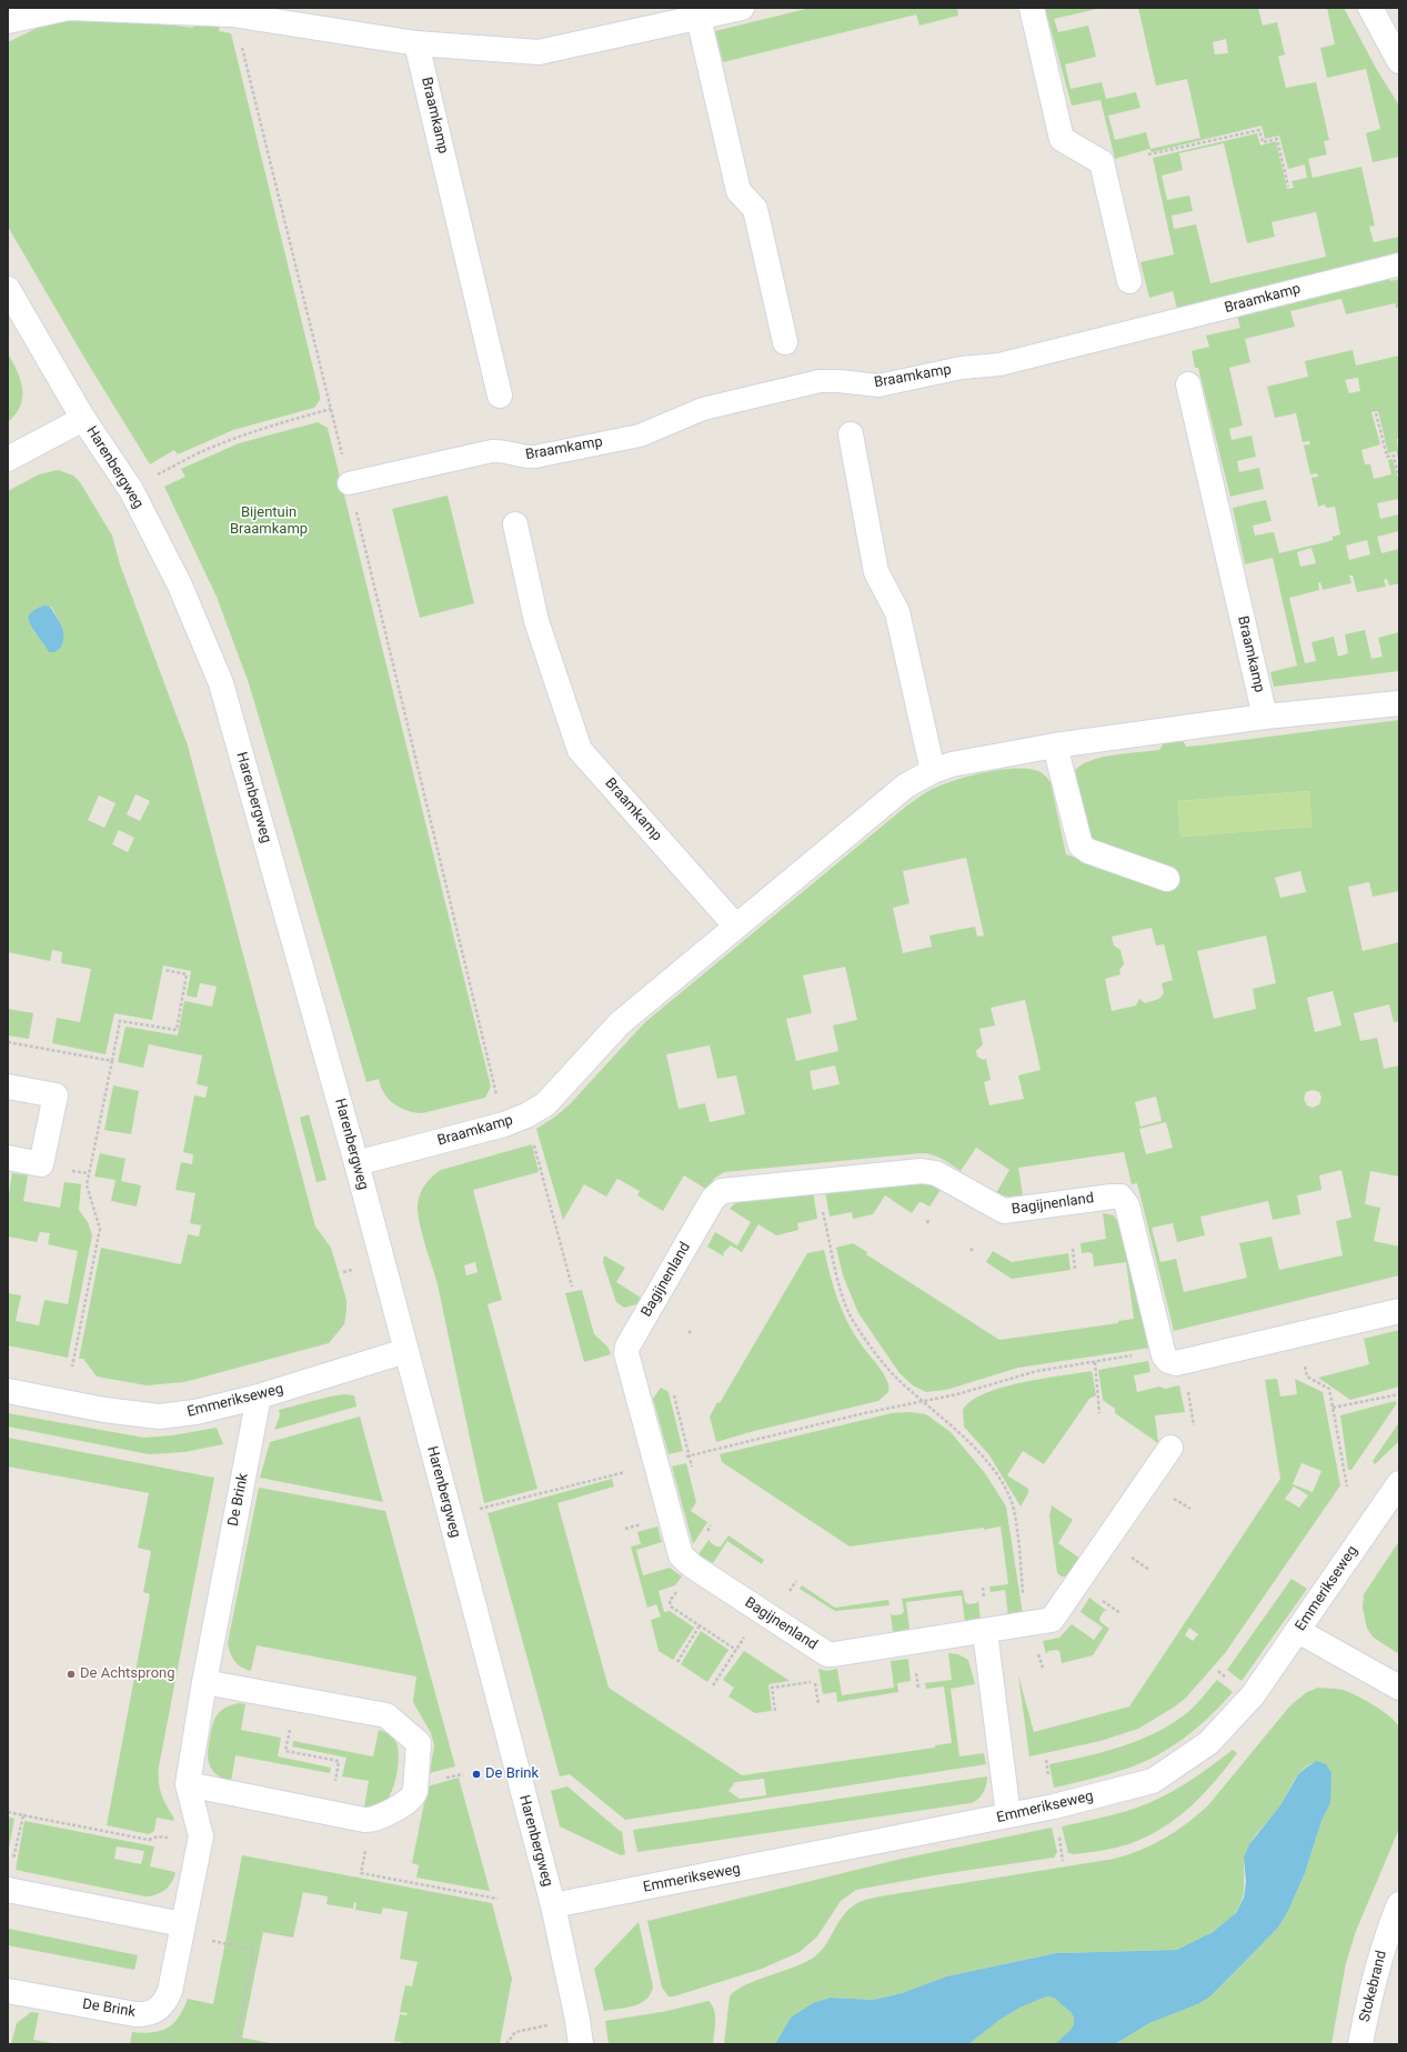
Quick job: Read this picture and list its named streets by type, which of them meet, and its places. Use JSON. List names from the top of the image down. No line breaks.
{"streets":{"street":["Braamkamp","Harenbergweg","Bagijnenland","Emmerikseweg","De Brink","Stokebrand"]},"crossings":[["Braamkamp","Harenbergweg"],["Harenbergweg","Emmerikseweg"],["Emmerikseweg","De Brink"]],"parks":["Bijentuin Braamkamp"],"places":["De Achtsprong","De Brink"]}
